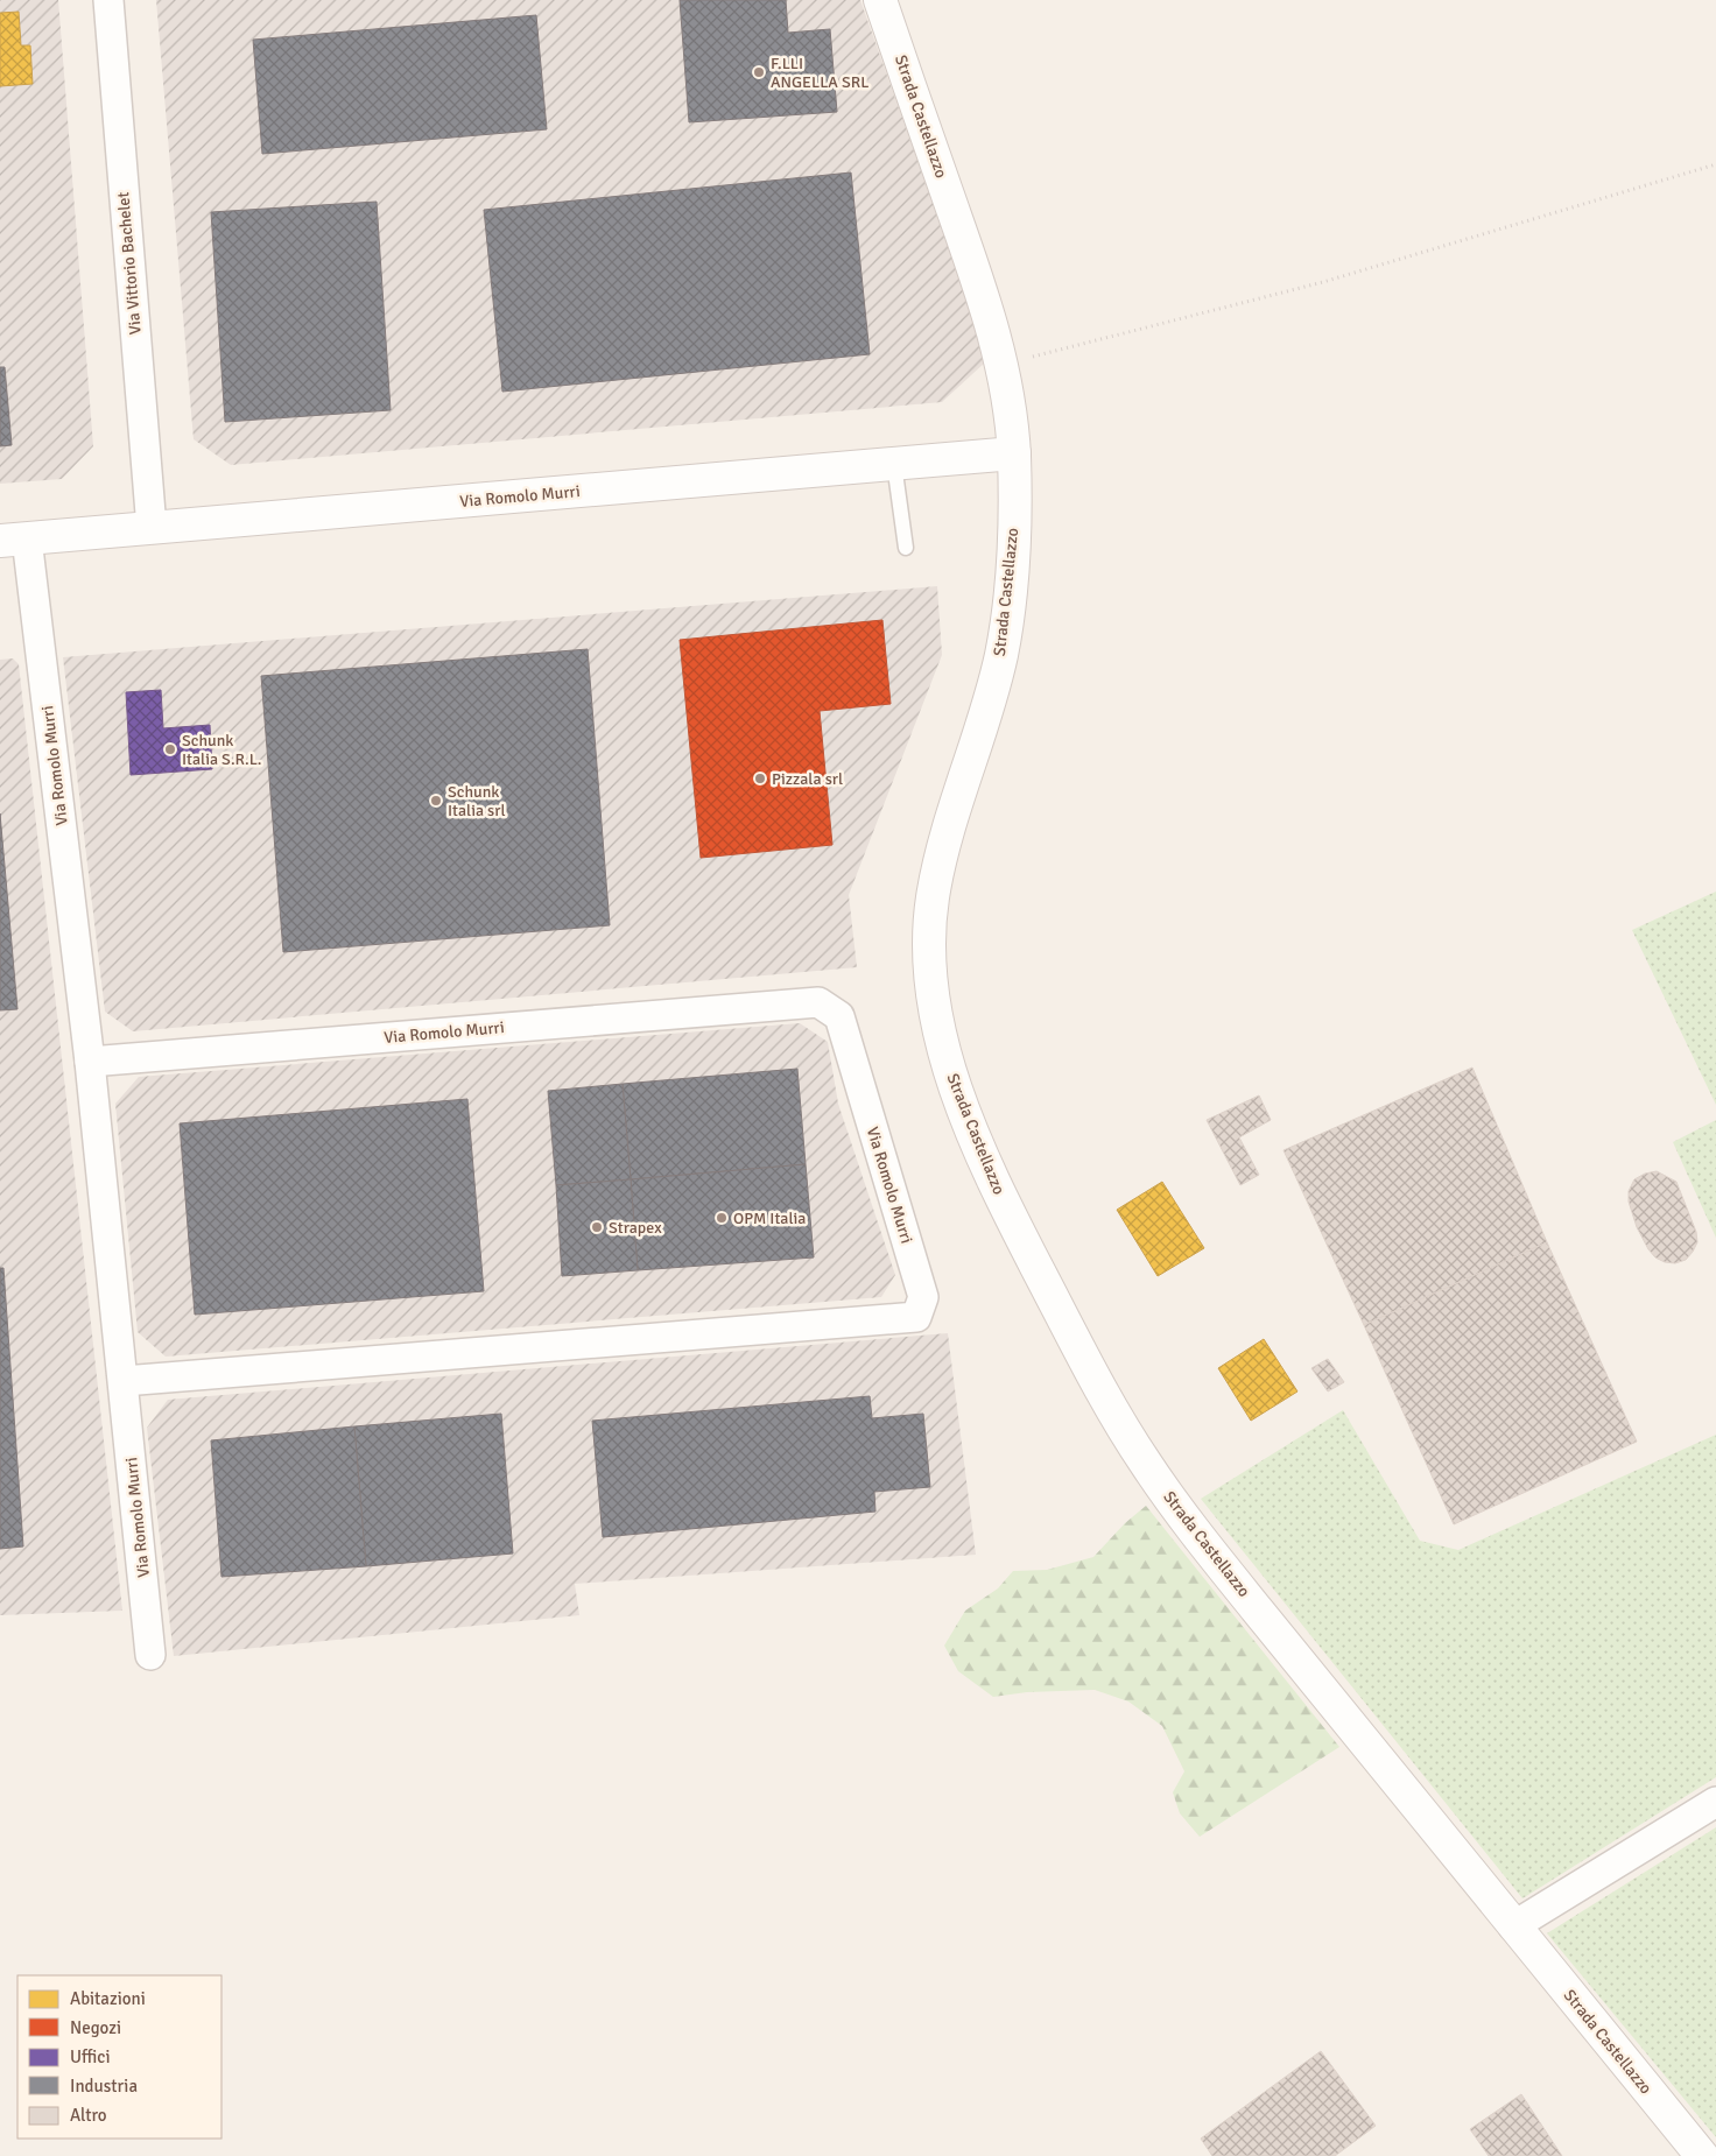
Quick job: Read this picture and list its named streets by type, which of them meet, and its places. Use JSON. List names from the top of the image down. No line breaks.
{"streets":{"street":["Strada Castellazzo","Via Vittorio Bachelet","Via Romolo Murri"]},"crossings":[["Strada Castellazzo","Via Romolo Murri"],["Via Vittorio Bachelet","Via Romolo Murri"]],"places":["F.LLI ANGELLA SRL","Schunk Italia S.R.L.","Pizzala srl","Schunk Italia srl","OPM Italia","Strapex"],"legend":["Abitazioni","Negozi","Uffici","Industria","Altro"]}
